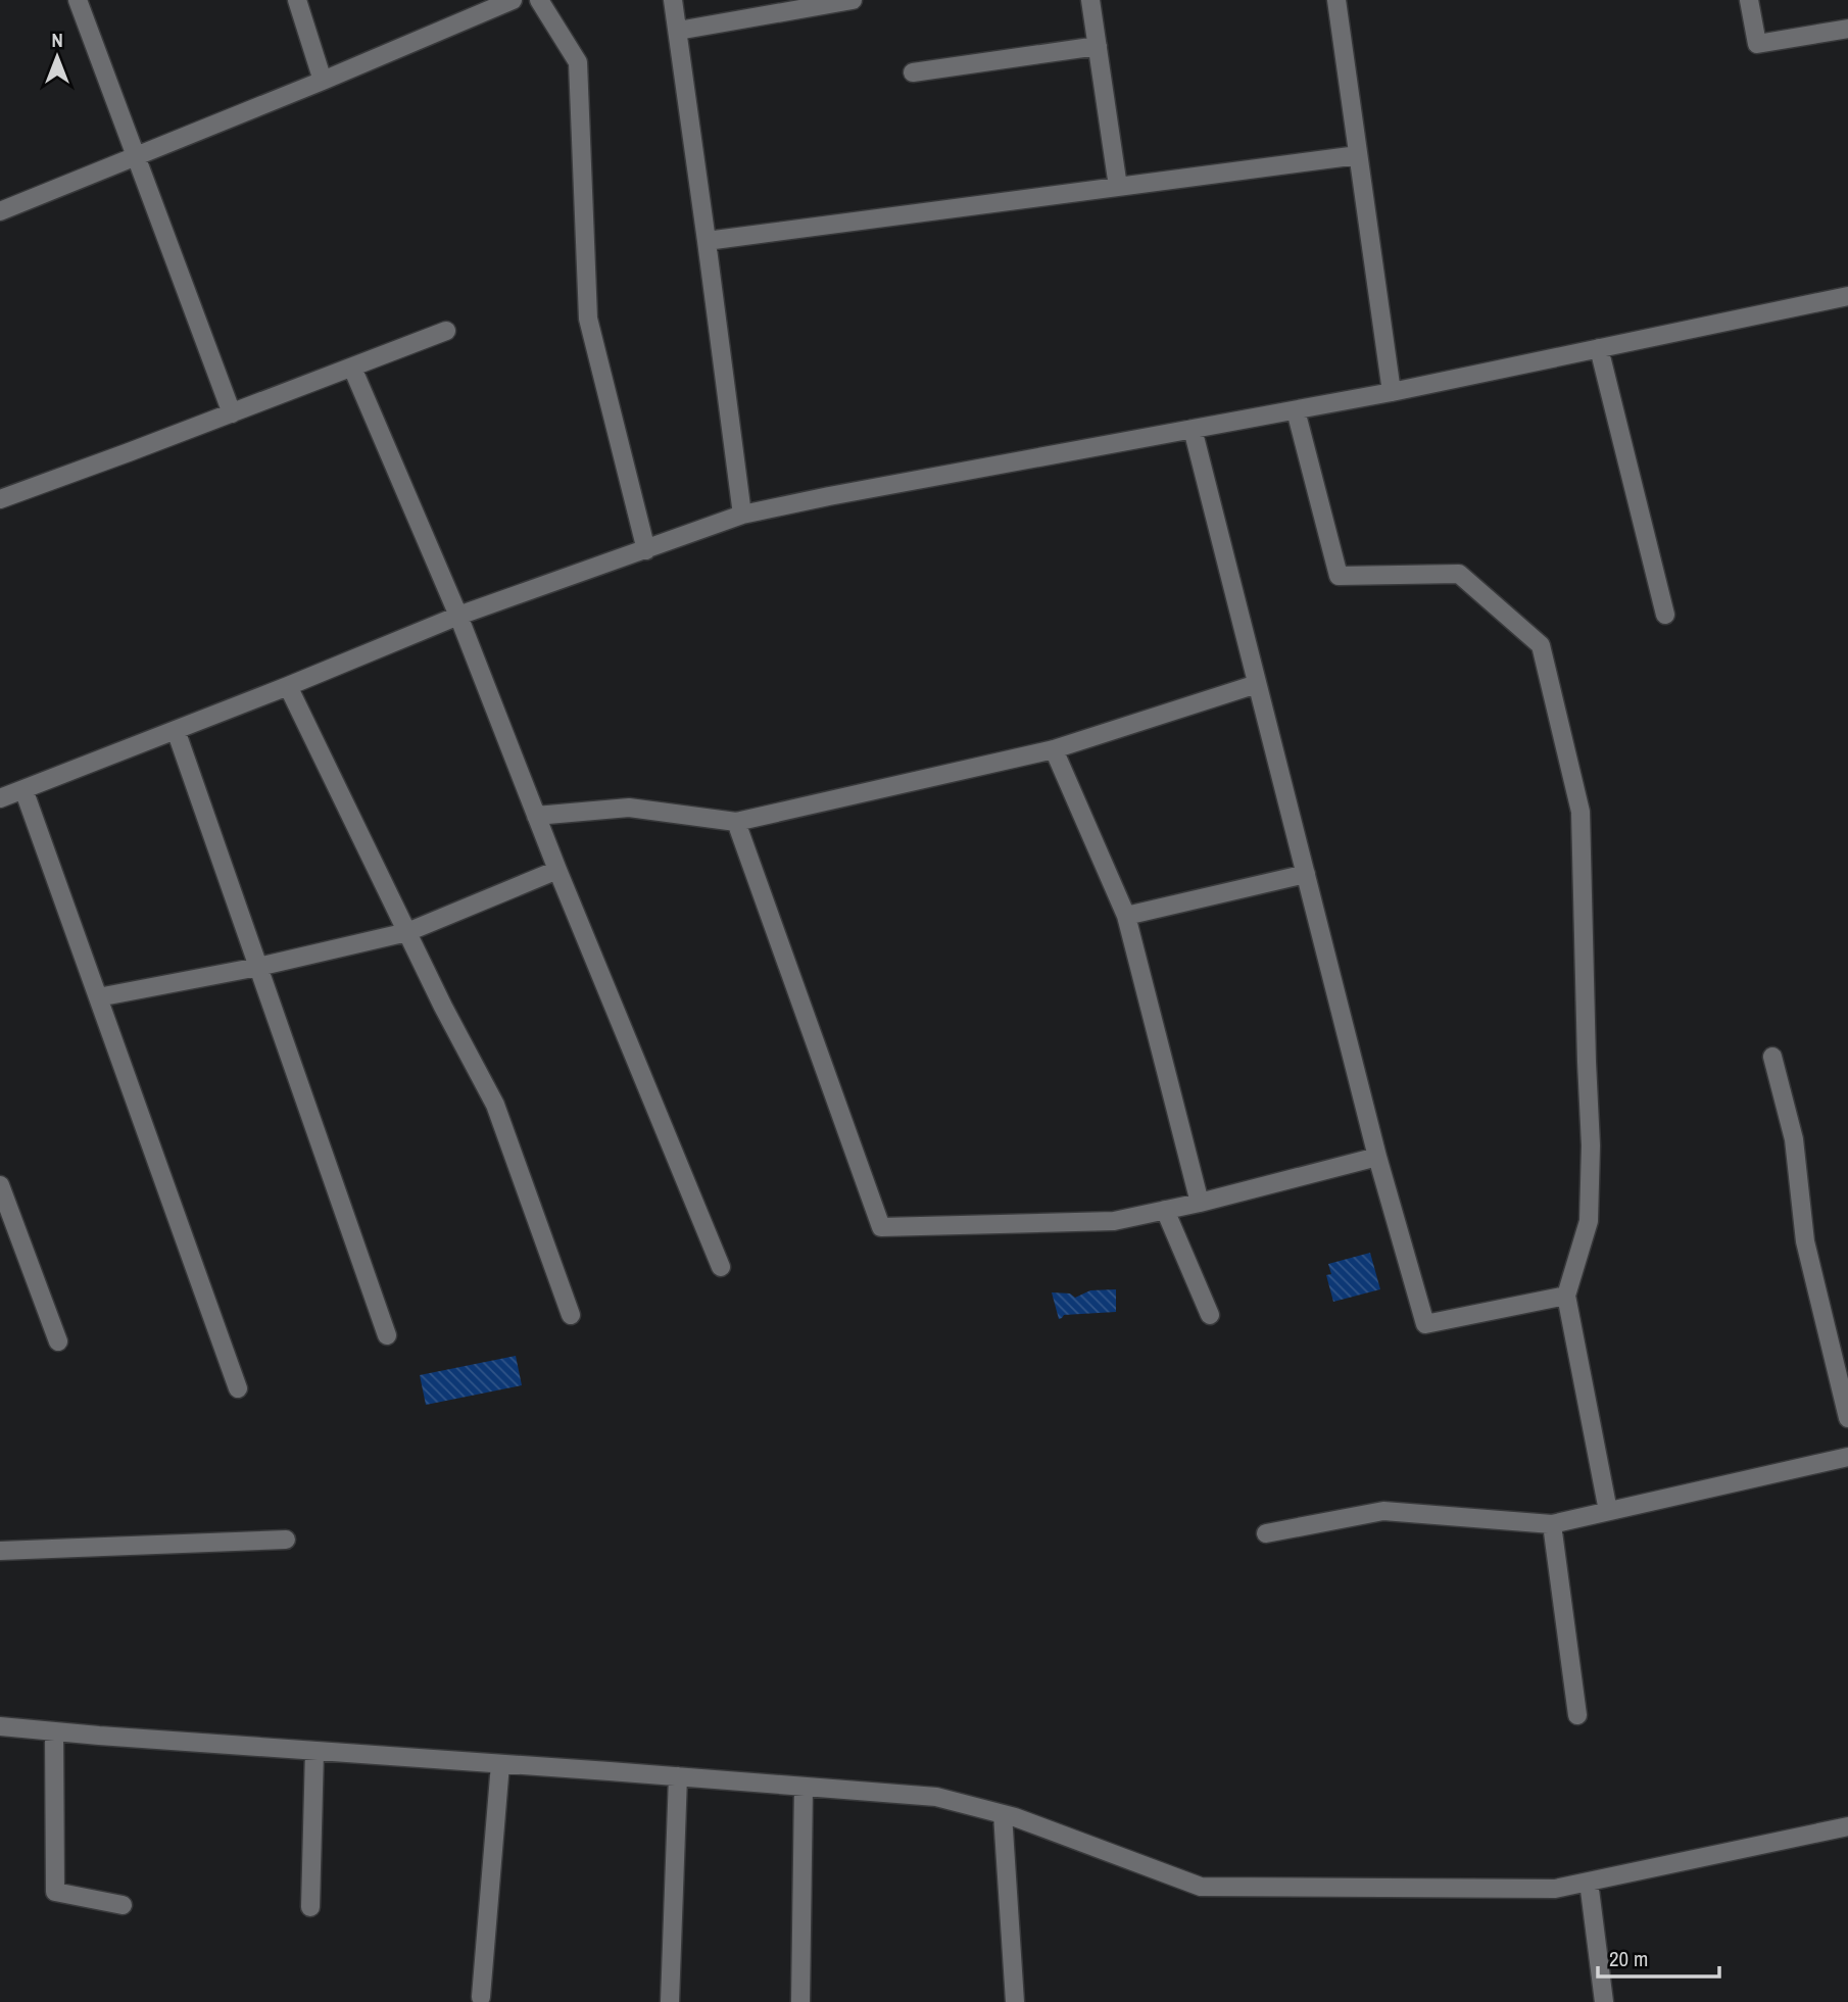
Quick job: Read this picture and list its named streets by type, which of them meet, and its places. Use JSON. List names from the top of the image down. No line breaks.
{"scale_bar":"20 m","north":"top"}
